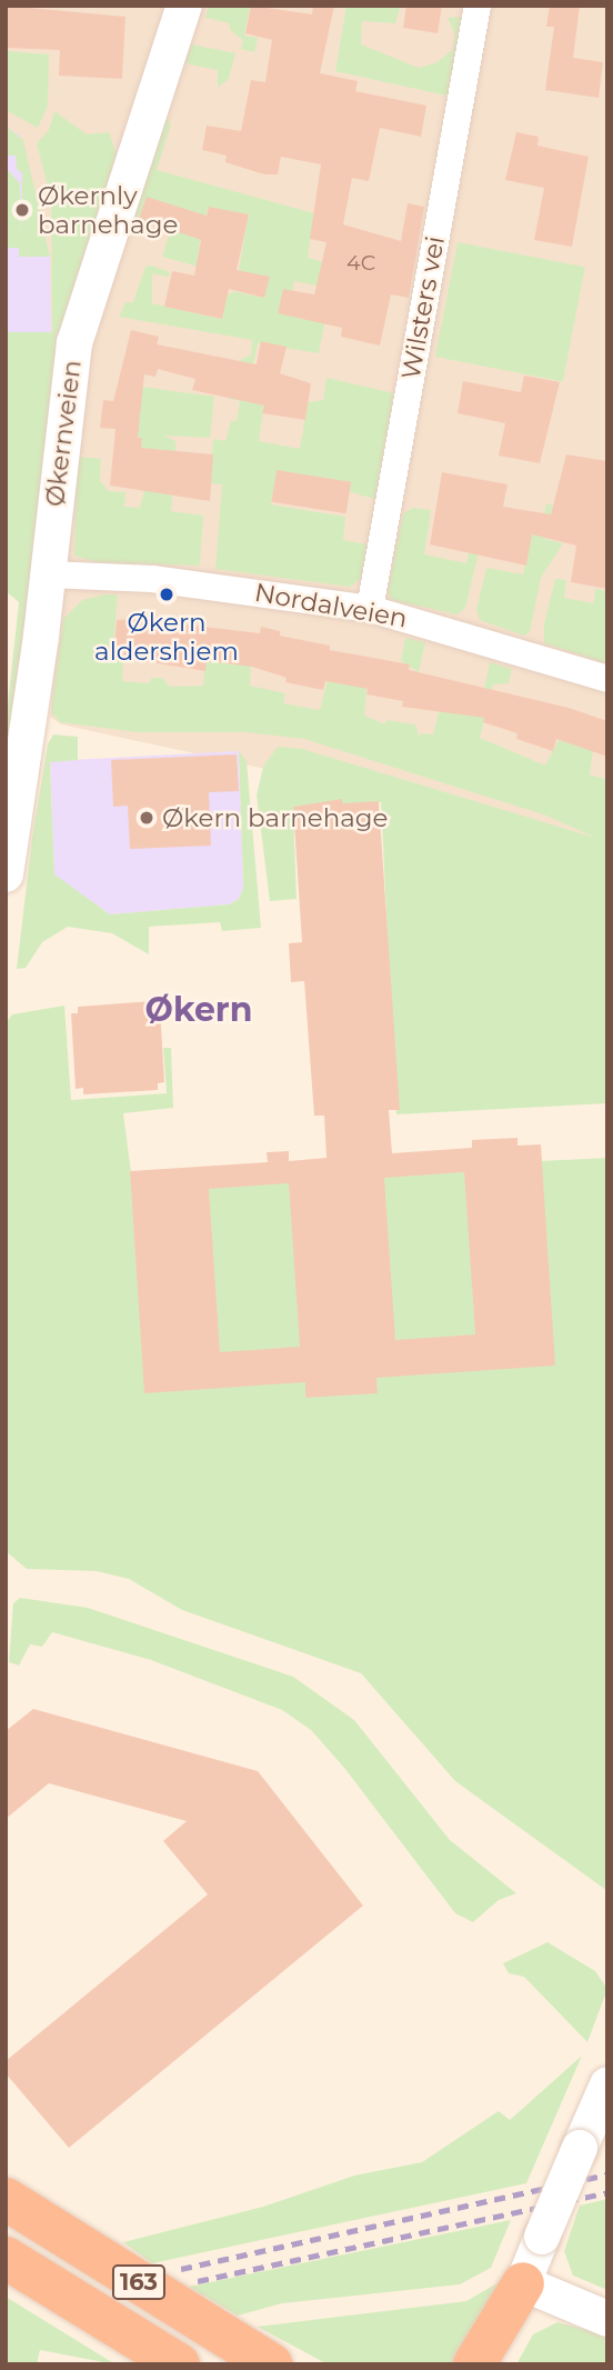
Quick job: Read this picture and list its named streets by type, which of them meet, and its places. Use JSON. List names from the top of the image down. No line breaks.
{"streets":{"highway":["163"],"street":["Wilsters vei","Økernveien","Nordalveien"]},"crossings":[["Wilsters vei","Nordalveien"],["Økernveien","Nordalveien"]],"districts":["Økern"],"places":["Økernly barnehage","Økern aldershjem","Økern barnehage"],"house_numbers":["4C"]}
